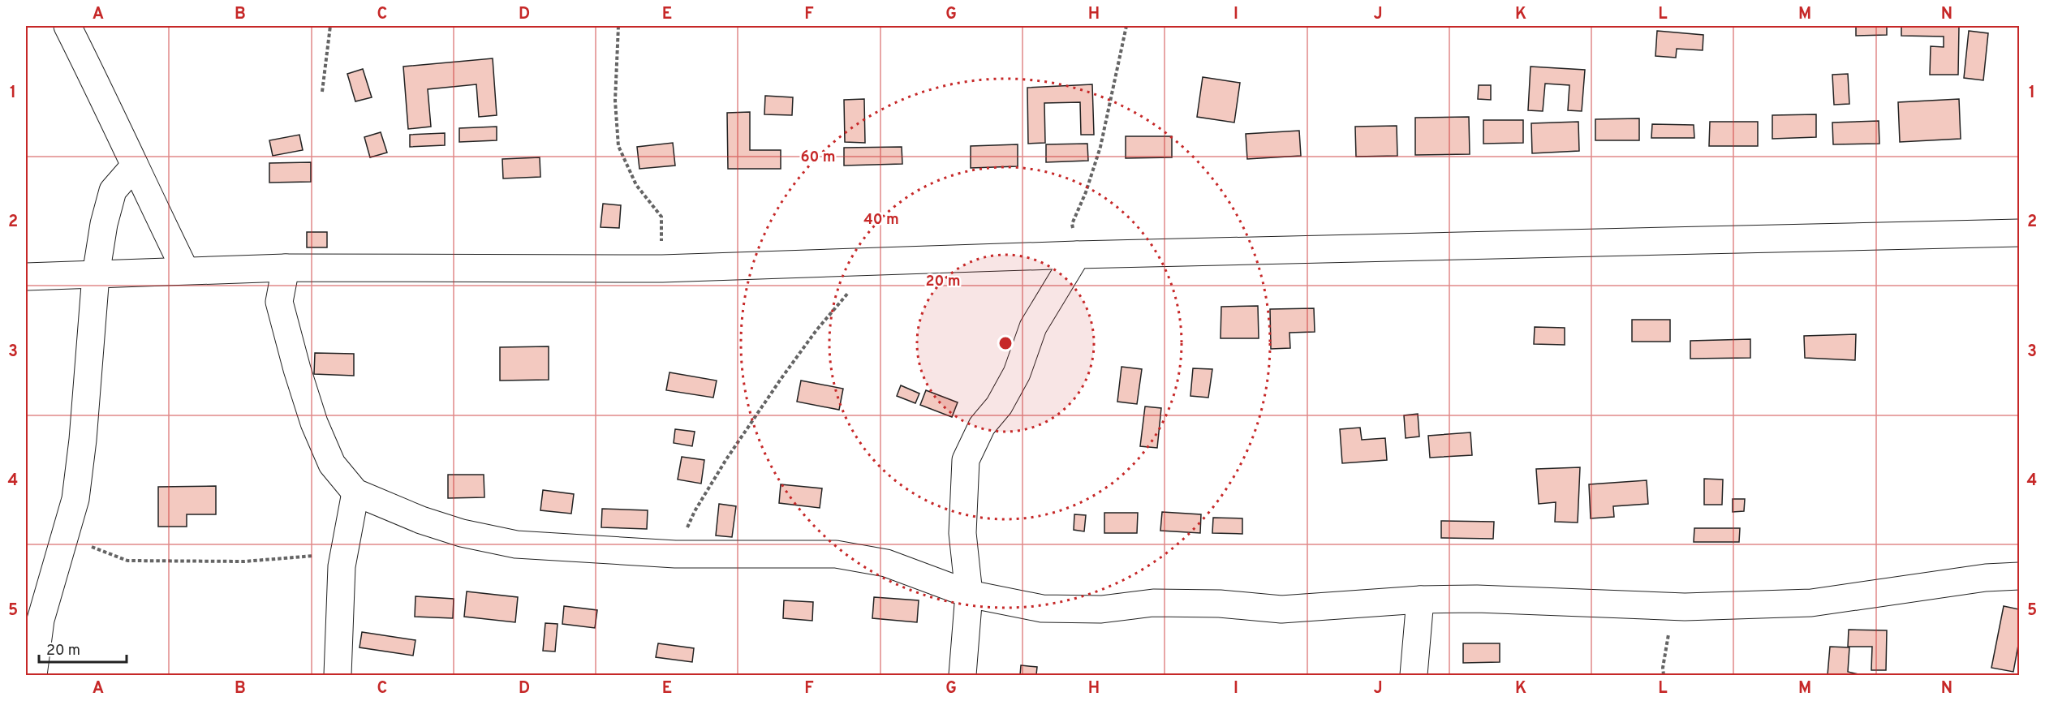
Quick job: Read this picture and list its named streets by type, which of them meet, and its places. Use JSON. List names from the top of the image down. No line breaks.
{"scale_bar":"20 m","grid":{"columns":["A","B","C","D","E","F","G","H","I","J","K","L","M","N"],"rows":["1","2","3","4","5"]},"rings":["60 m","40 m","20 m"]}
